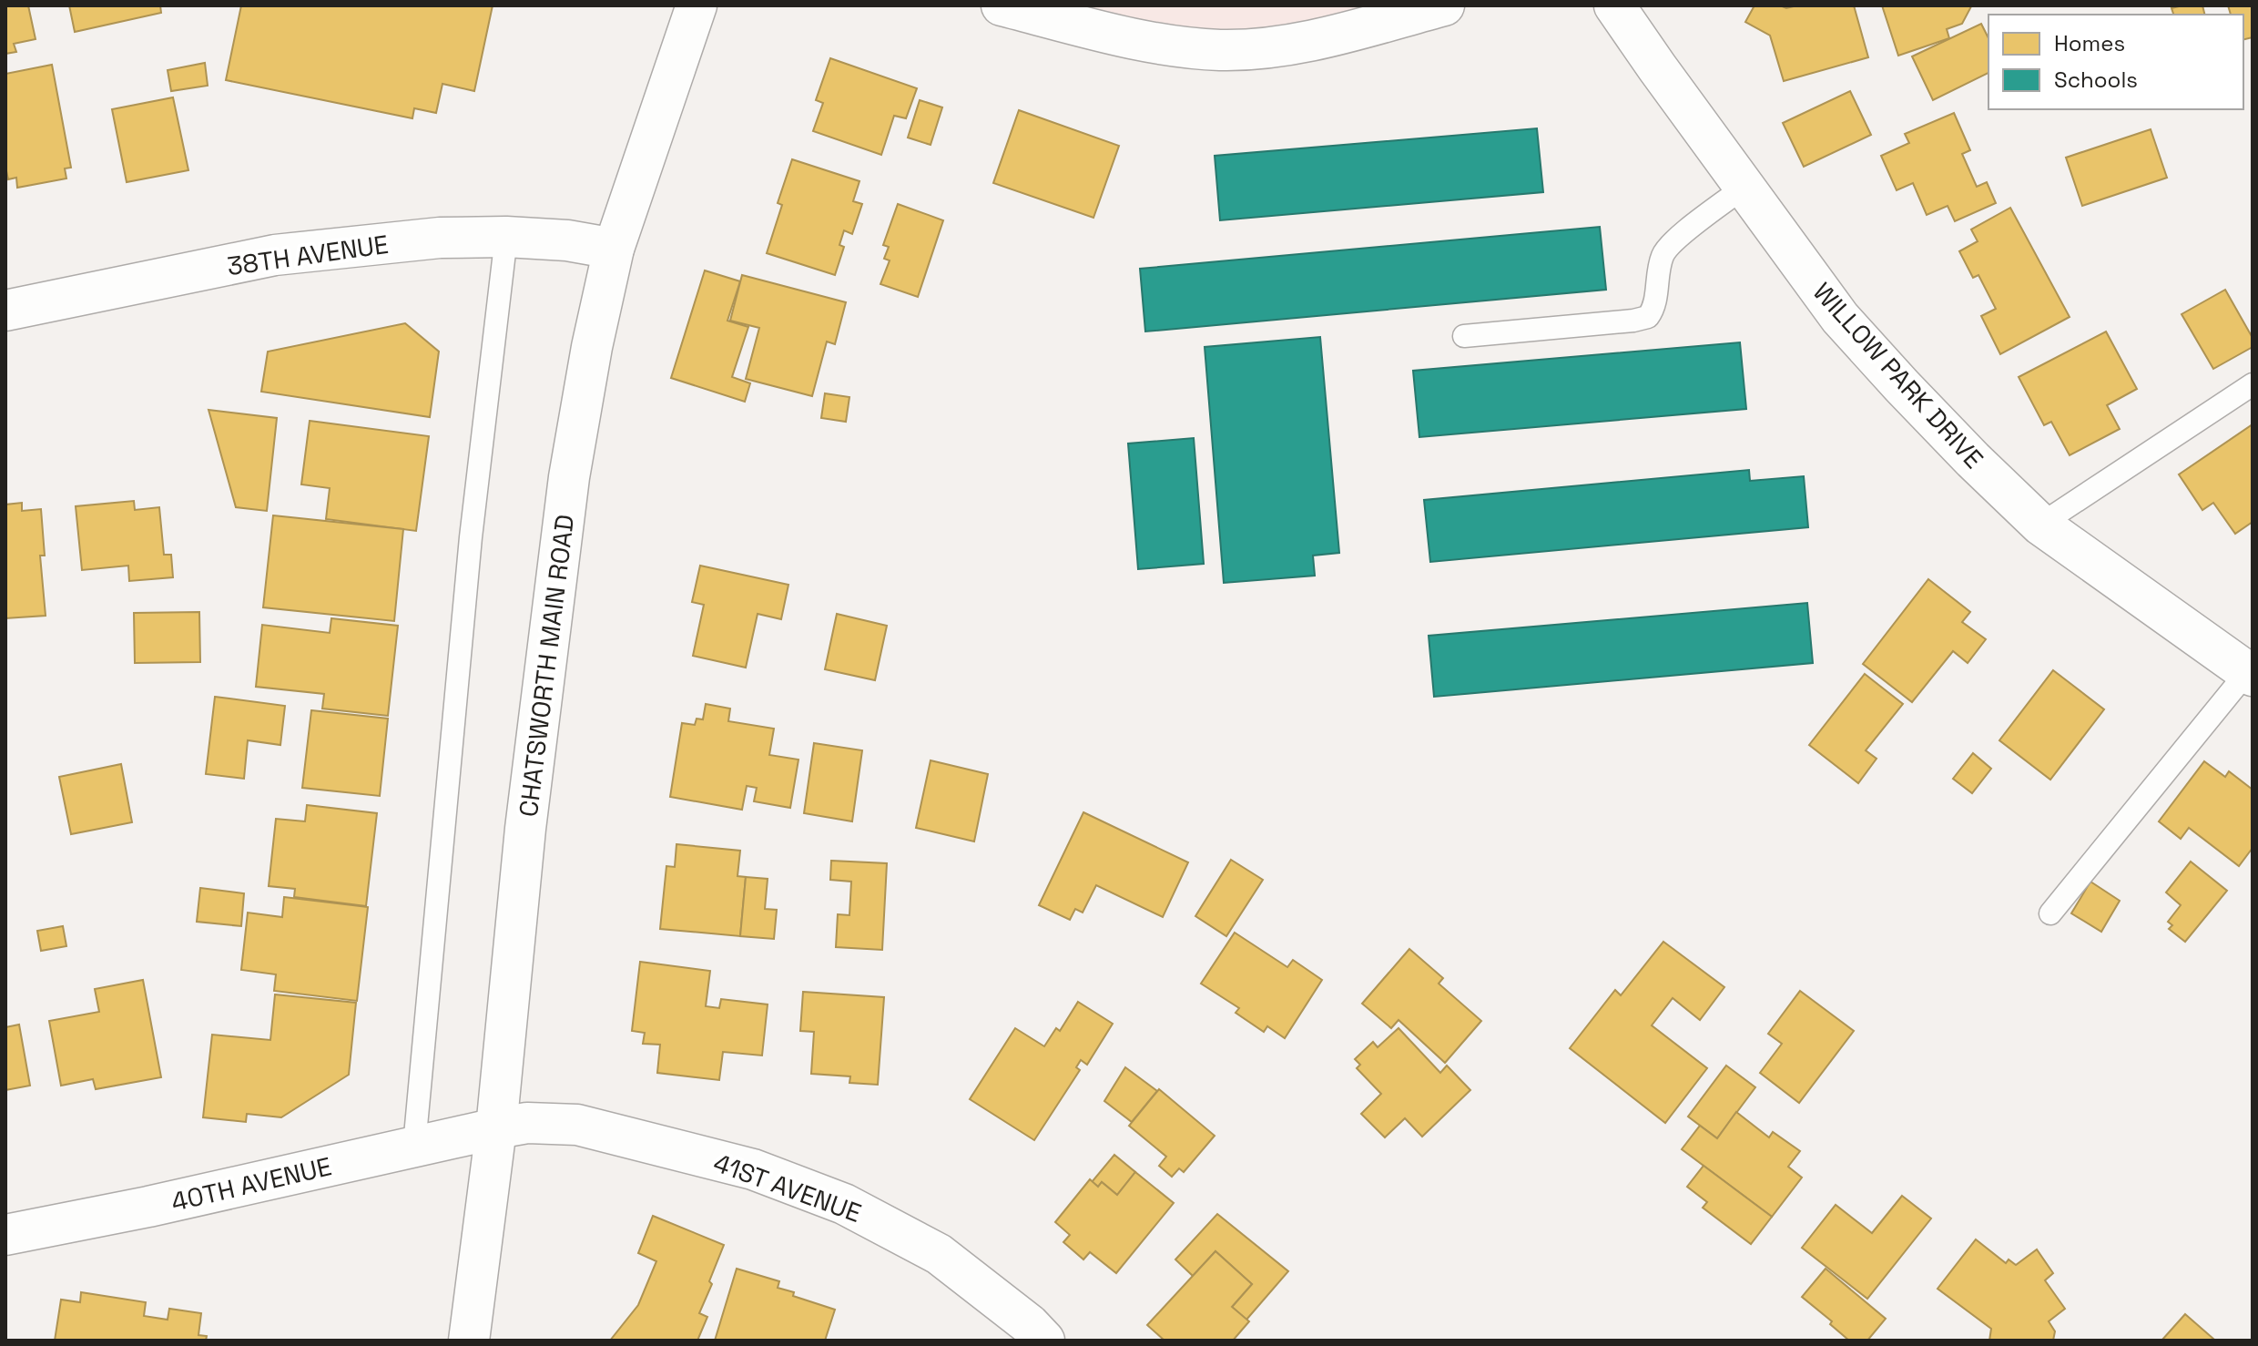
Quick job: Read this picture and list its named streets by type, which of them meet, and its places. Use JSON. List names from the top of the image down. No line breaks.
{"streets":{"street":["38TH AVENUE","WILLOW PARK DRIVE","CHATSWORTH MAIN ROAD","40TH AVENUE","41ST AVENUE"]},"crossings":[["38TH AVENUE","CHATSWORTH MAIN ROAD"],["CHATSWORTH MAIN ROAD","40TH AVENUE"],["CHATSWORTH MAIN ROAD","41ST AVENUE"],["40TH AVENUE","41ST AVENUE"]],"legend":["Homes","Schools"]}
